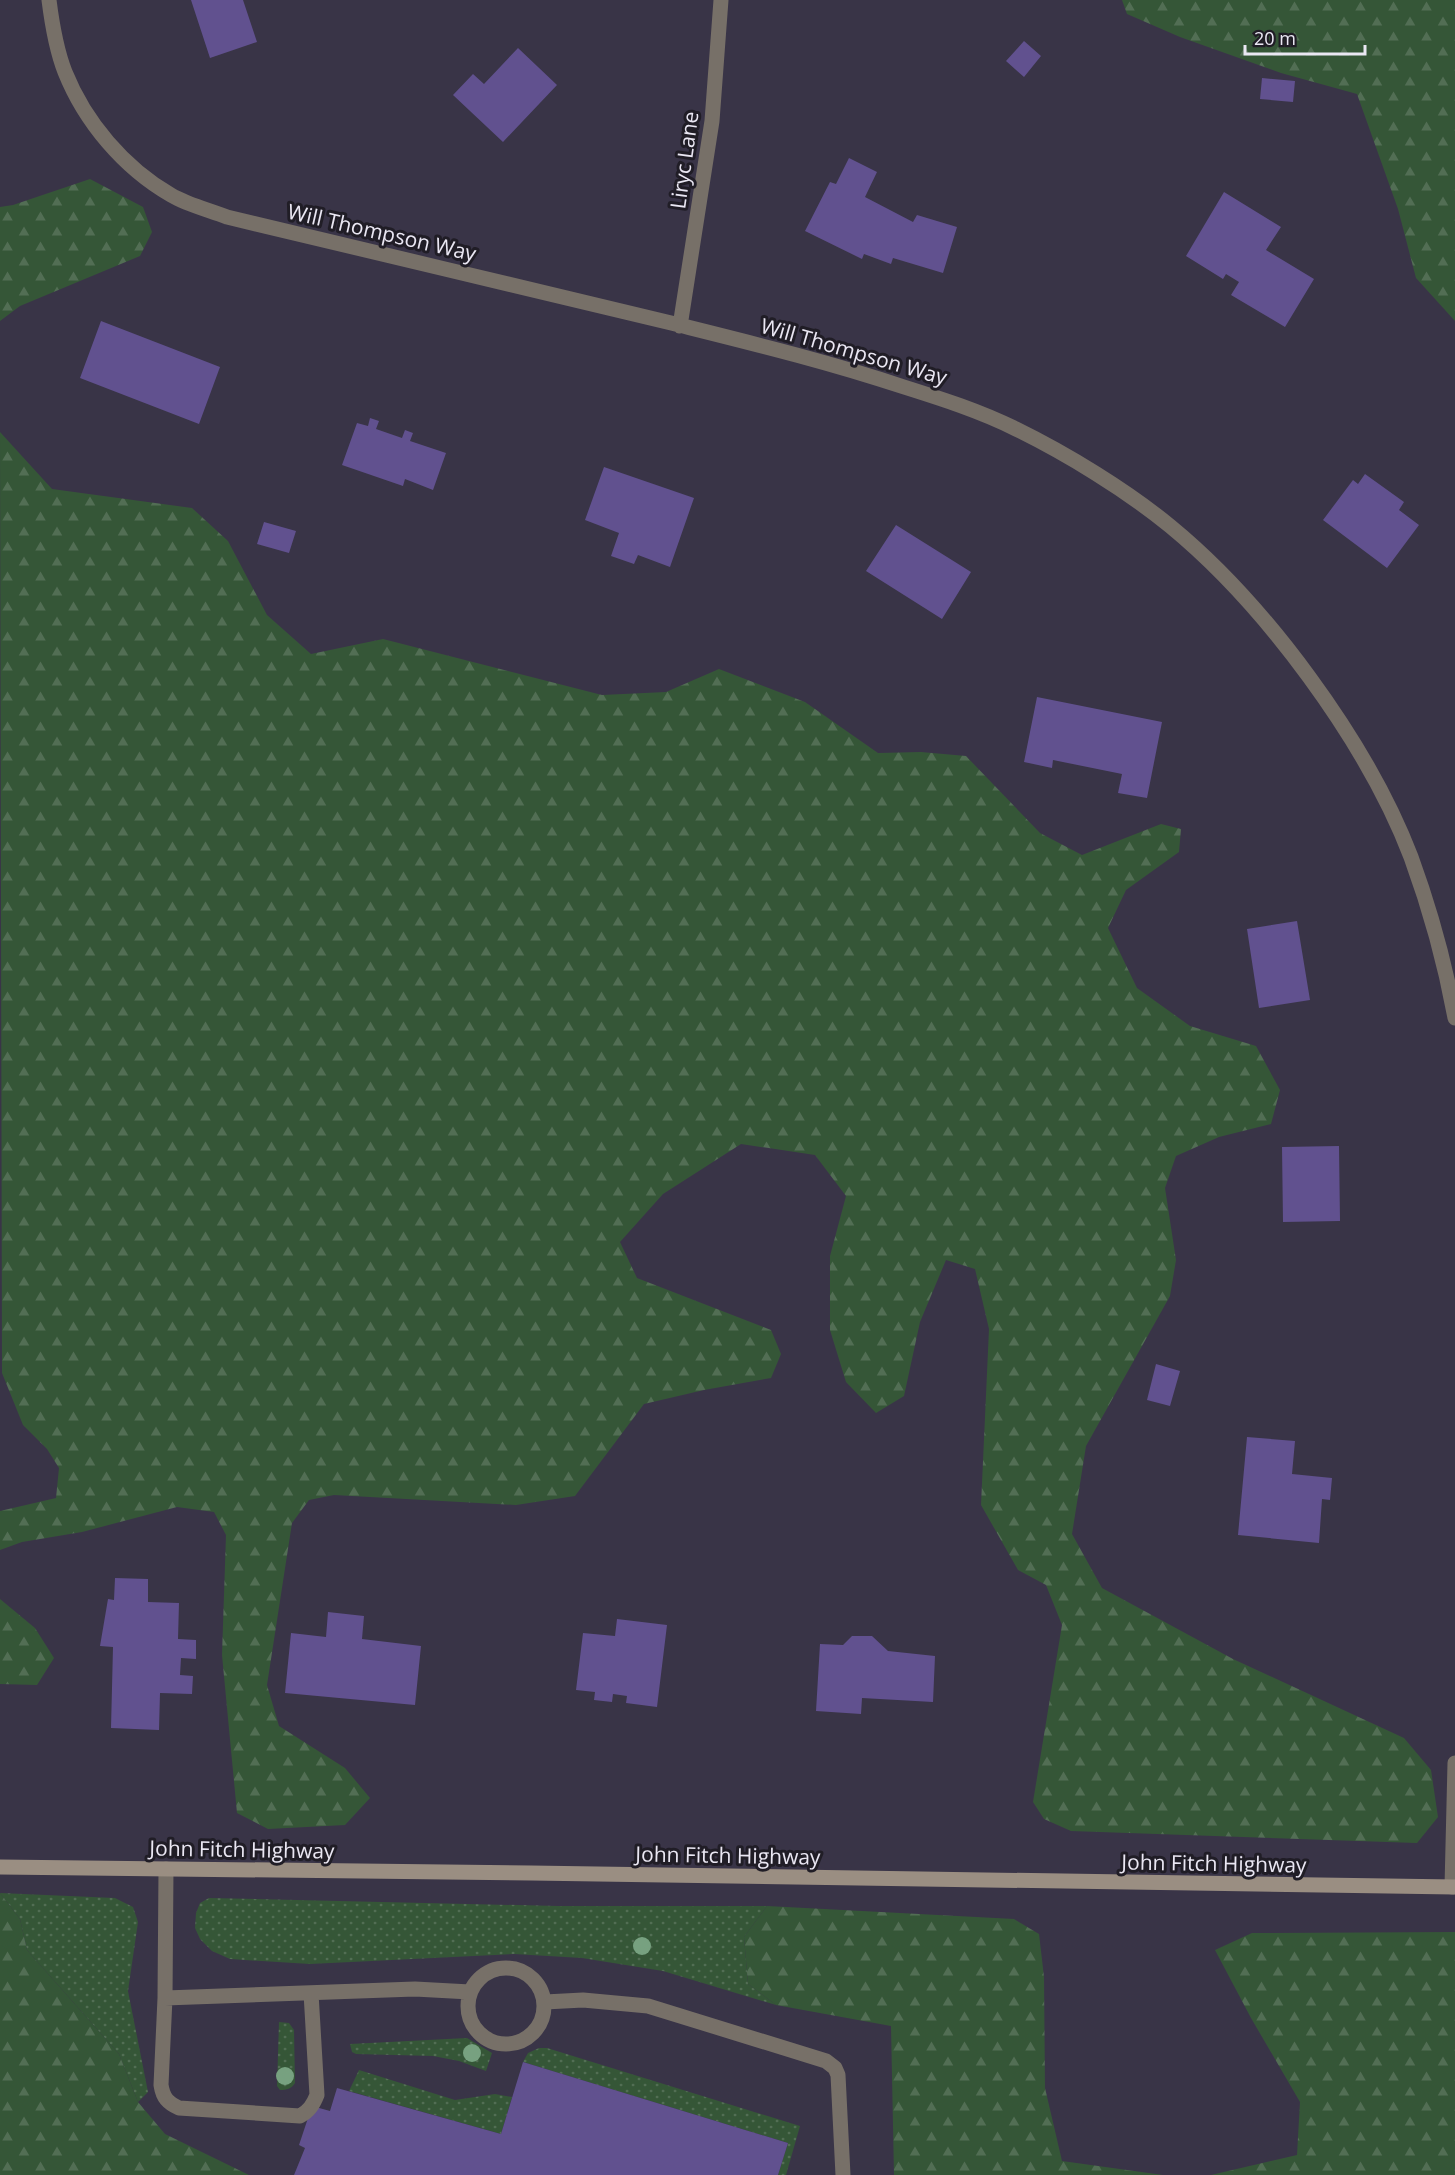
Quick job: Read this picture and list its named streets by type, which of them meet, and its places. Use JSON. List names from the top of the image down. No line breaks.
{"streets":{"main road":["John Fitch Highway"],"street":["Liryc Lane","Will Thompson Way"]},"crossings":[["Liryc Lane","Will Thompson Way"]],"scale_bar":"20 m"}
